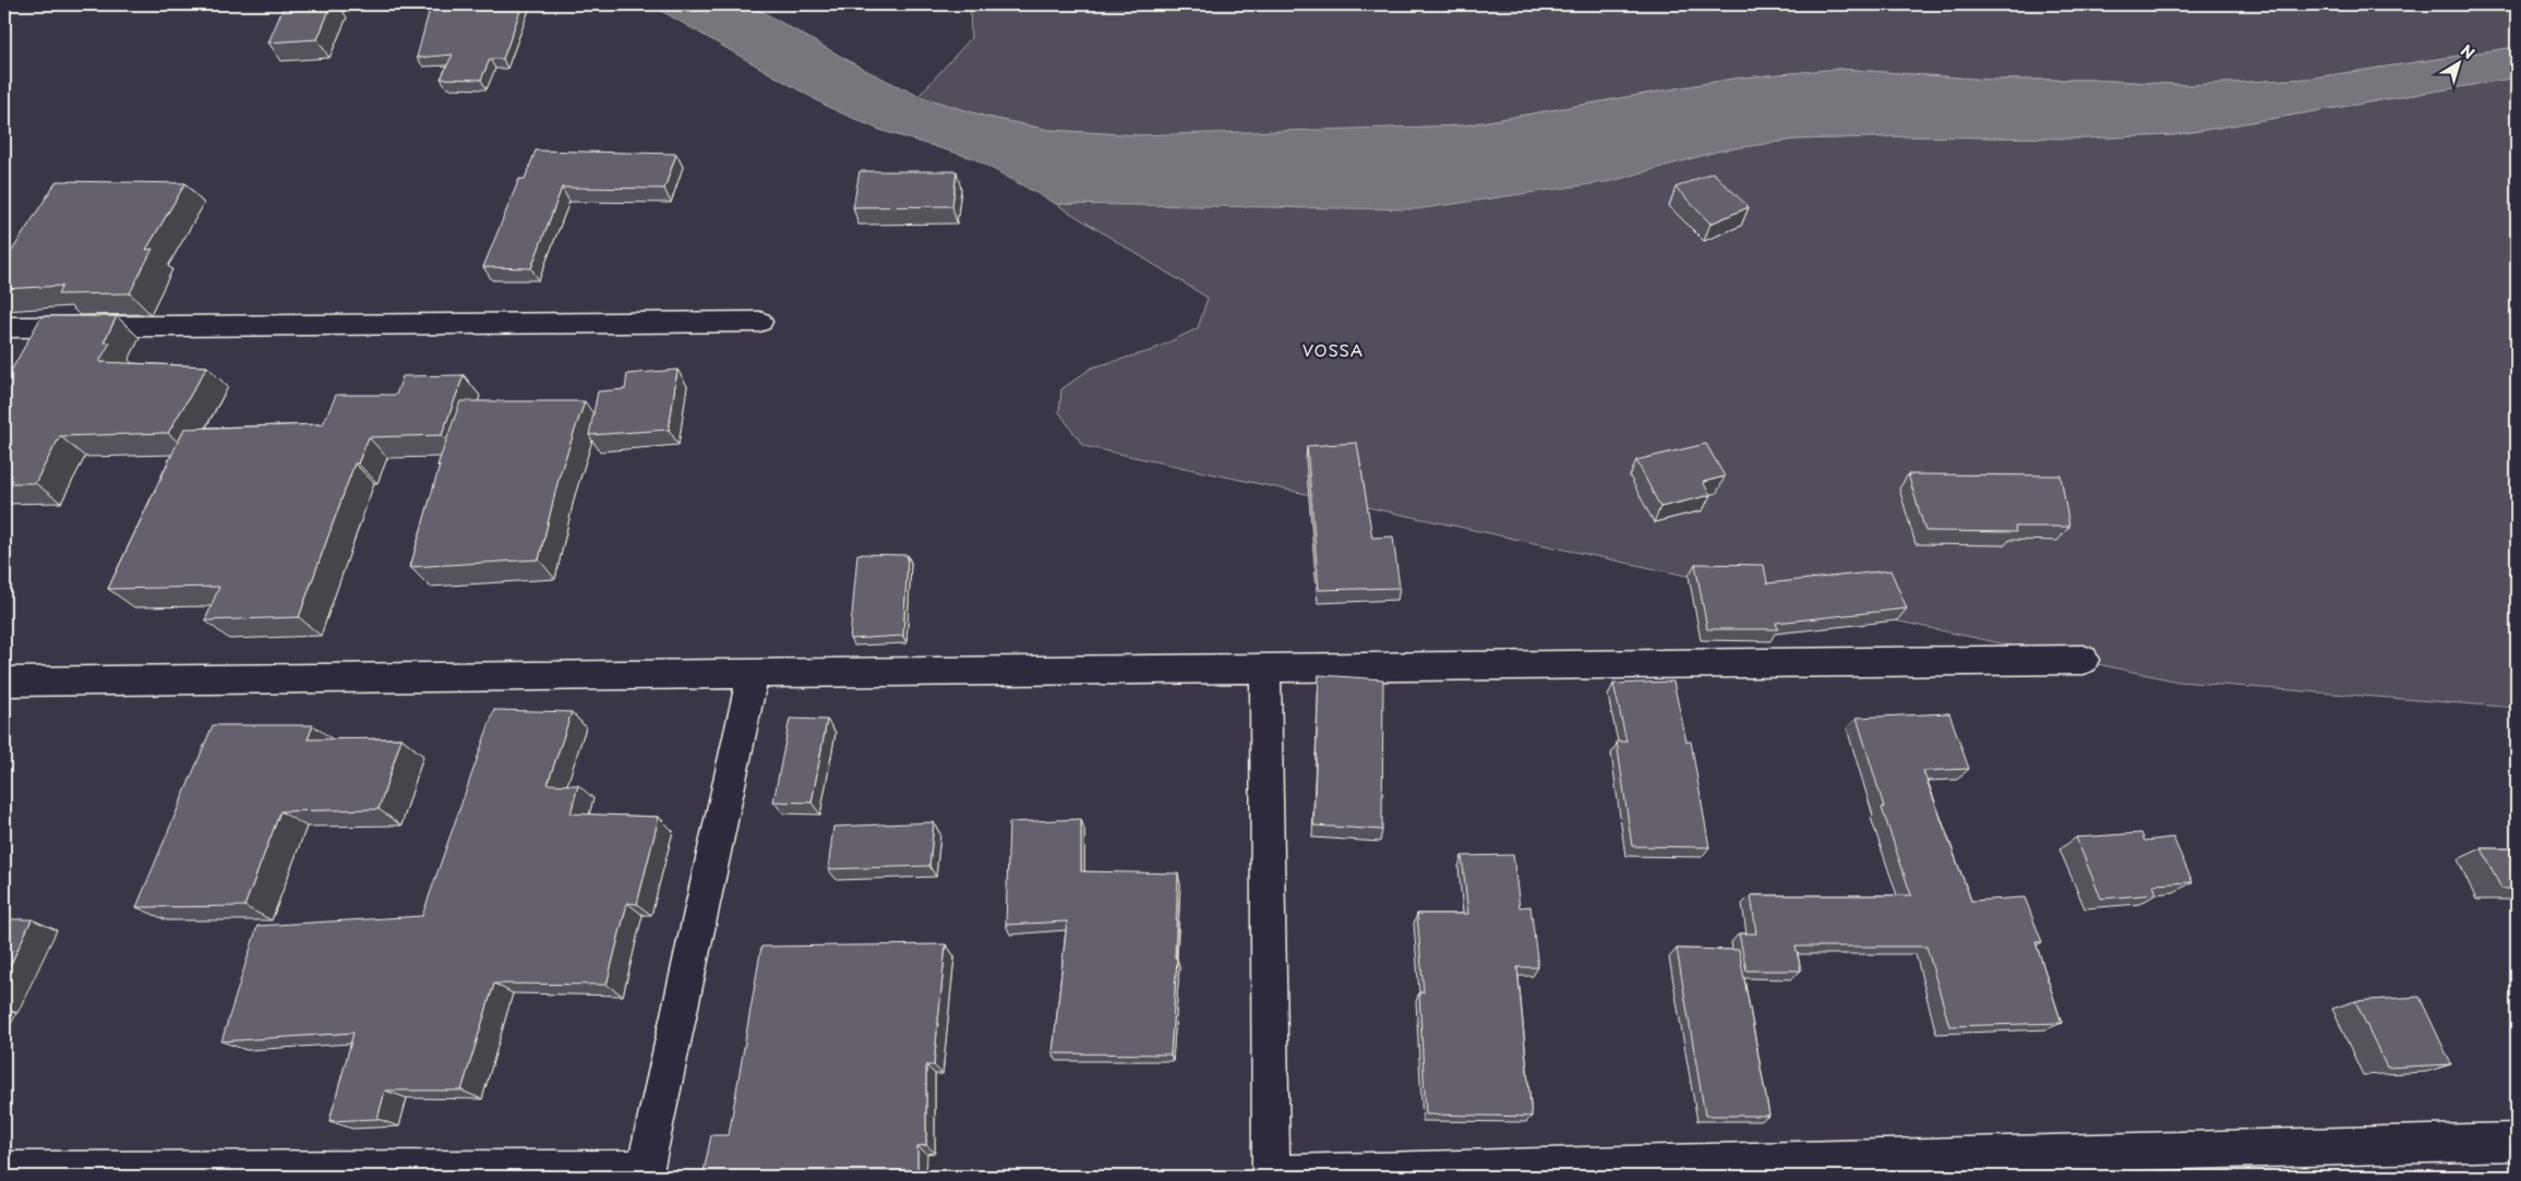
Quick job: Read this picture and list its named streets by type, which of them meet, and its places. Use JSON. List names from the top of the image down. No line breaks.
{"districts":["VOSSA"],"north":"top right"}
